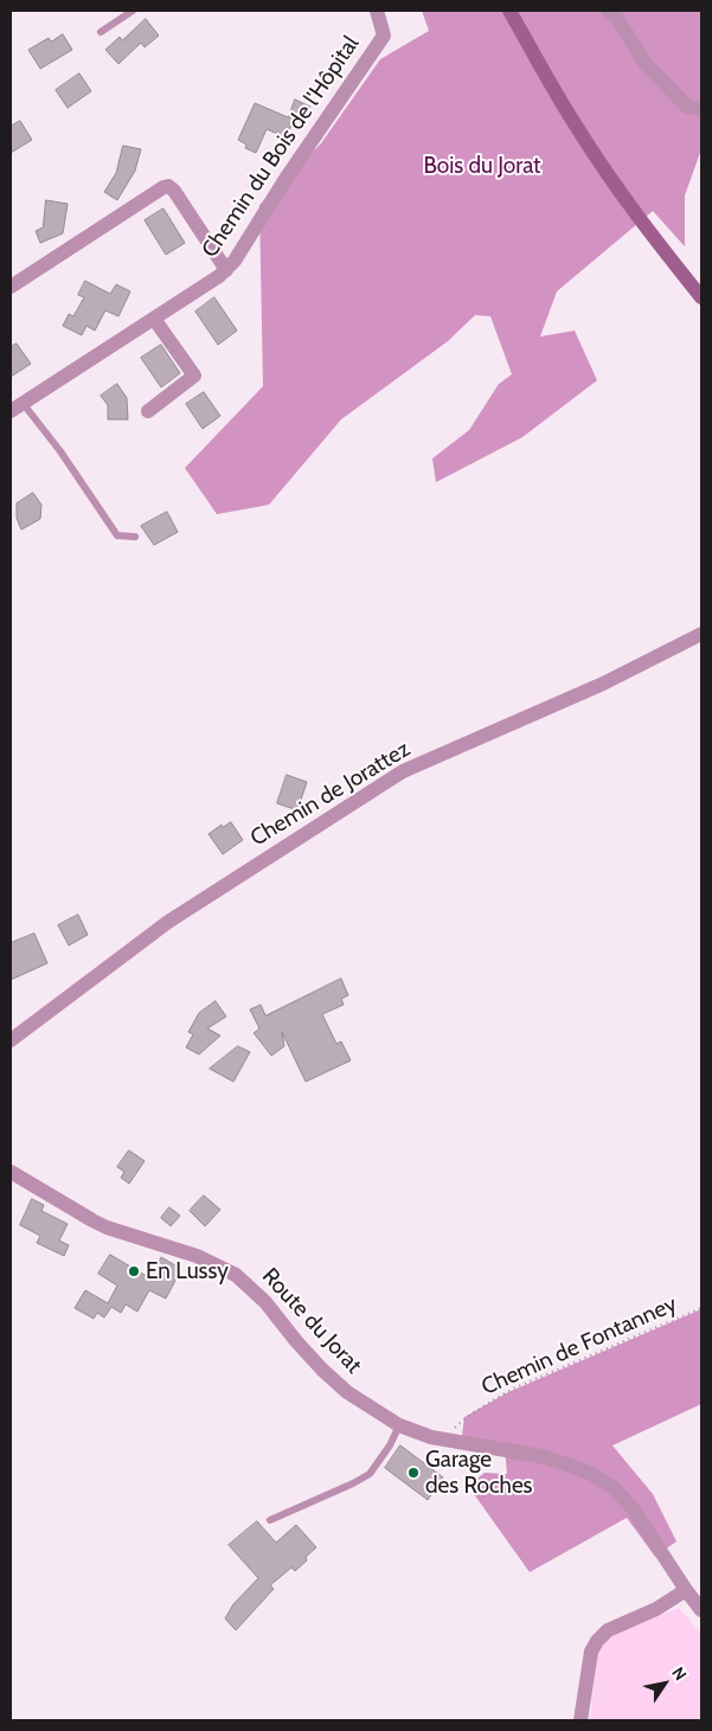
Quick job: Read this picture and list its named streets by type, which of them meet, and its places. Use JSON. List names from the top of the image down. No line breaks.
{"streets":{"street":["Chemin du Bois de l'Hôpital","Chemin de Jorattez","Route du Jorat"],"path":["Chemin de Fontanney"]},"crossings":[["Route du Jorat","Chemin de Fontanney"]],"parks":["Bois du Jorat"],"places":["En Lussy","Garage des Roches"],"north":"top right"}
